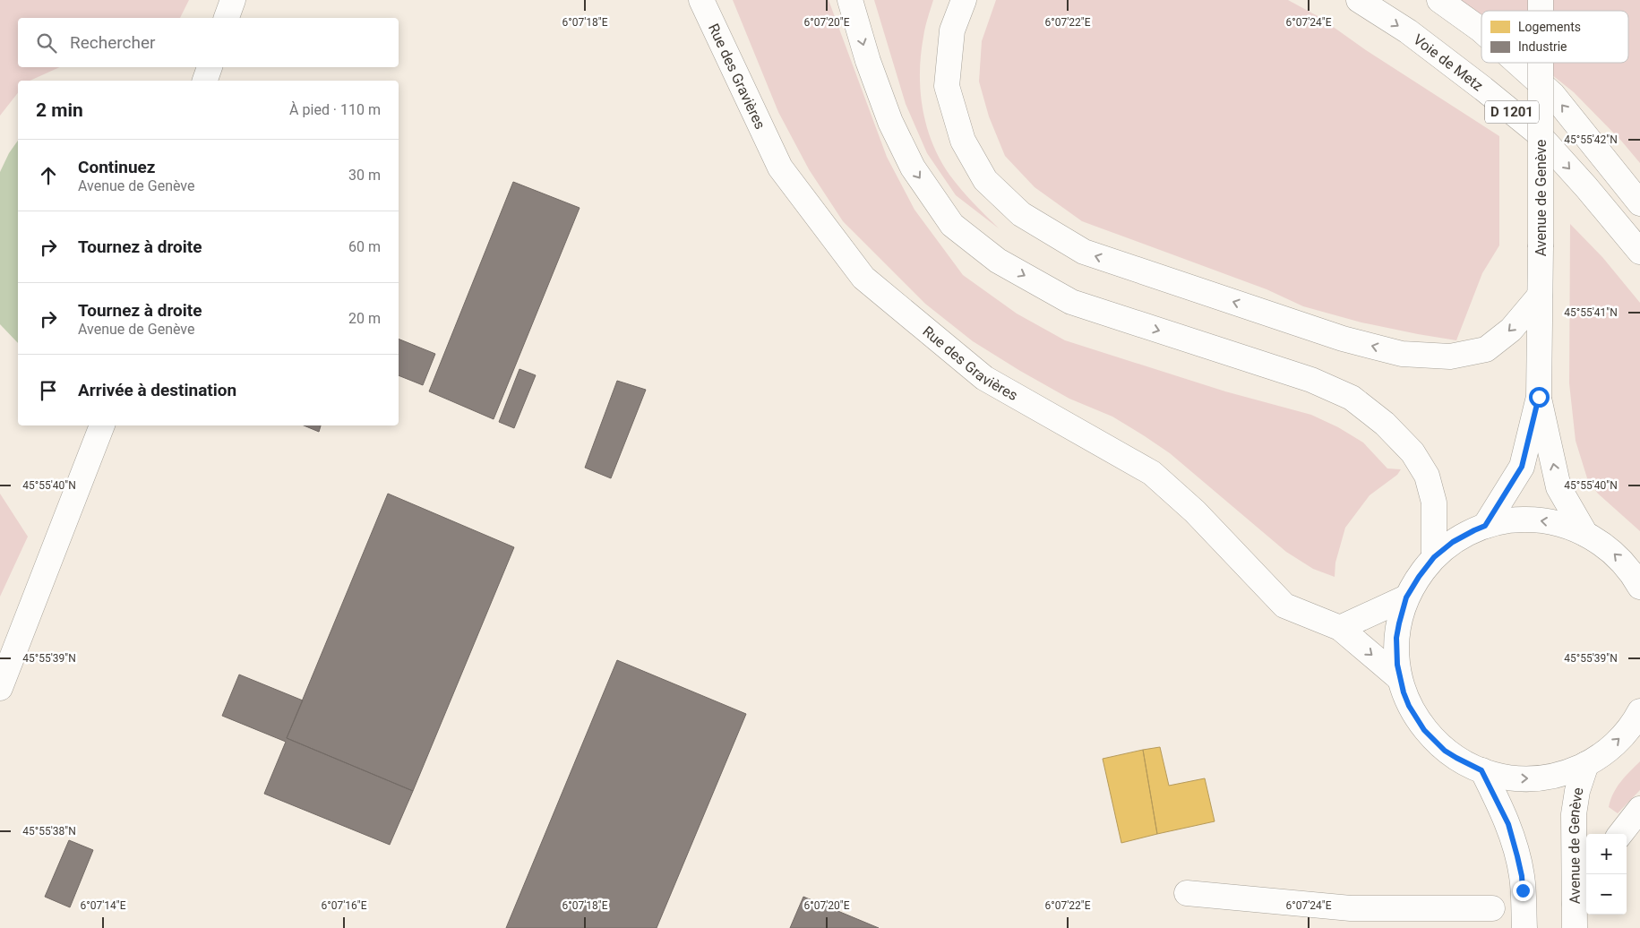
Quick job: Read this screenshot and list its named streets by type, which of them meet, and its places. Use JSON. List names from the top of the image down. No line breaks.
{"streets":{"main road":["Voie de Metz","Rue des Gravières","D 1201","Avenue de Genève"]},"legend":["Logements","Industrie"],"page":{"search":"Rechercher","heading":["2 min","À pied · 110 m"],"list":[["Continuez","Avenue de Genève","30 m"],["Tournez à droite","60 m"],["Tournez à droite","Avenue de Genève","20 m"],"Arrivée à destination"],"map_buttons":["+","−"]},"coordinates":["6°07'18\"E","6°07'20\"E","6°07'22\"E","6°07'24\"E","45°55'42\"N","45°55'41\"N","45°55'40\"N","45°55'39\"N","45°55'38\"N","6°07'14\"E","6°07'16\"E"]}
